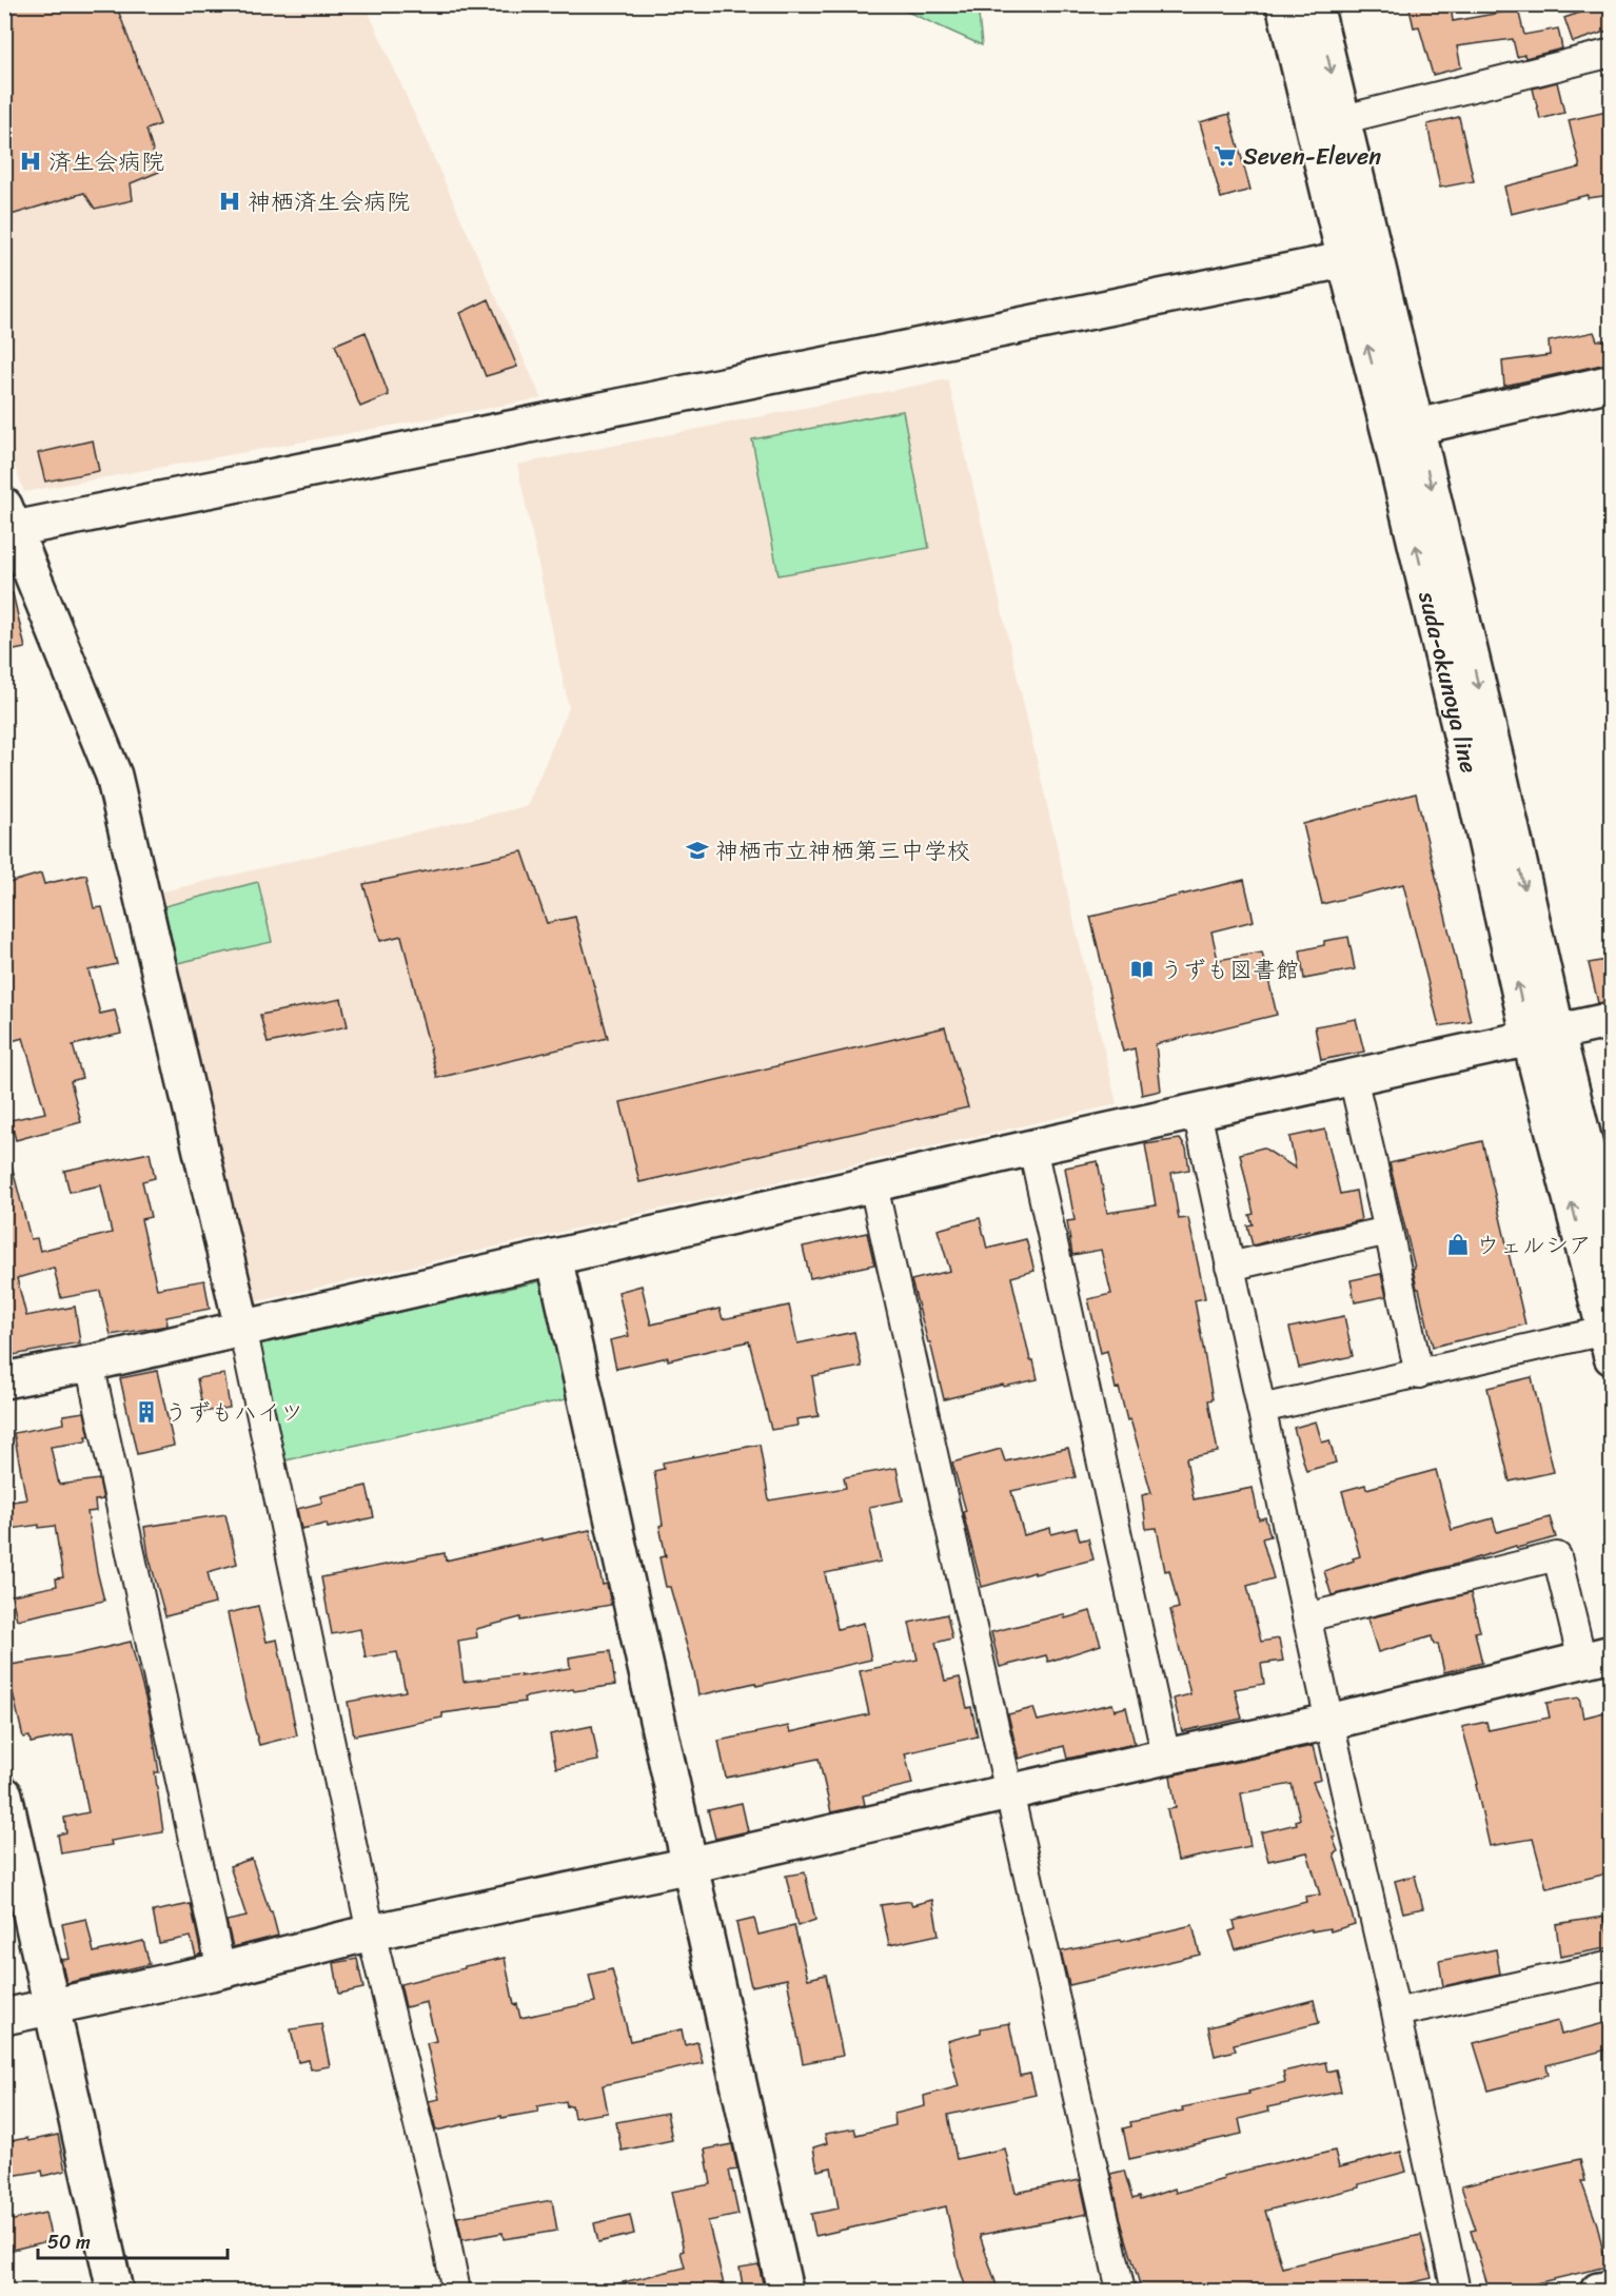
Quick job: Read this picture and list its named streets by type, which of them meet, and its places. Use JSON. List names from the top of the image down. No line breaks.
{"streets":{"street":["suda-okunoya line"]},"places":{"supermarket":["Seven-Eleven"],"hospital":["済生会病院","神栖済生会病院"],"school or university":["神栖市立神栖第三中学校"],"library":["うずも図書館"],"shop":["ウェルシア"],"building":["うずもハイツ"]},"scale_bar":"50 m"}
